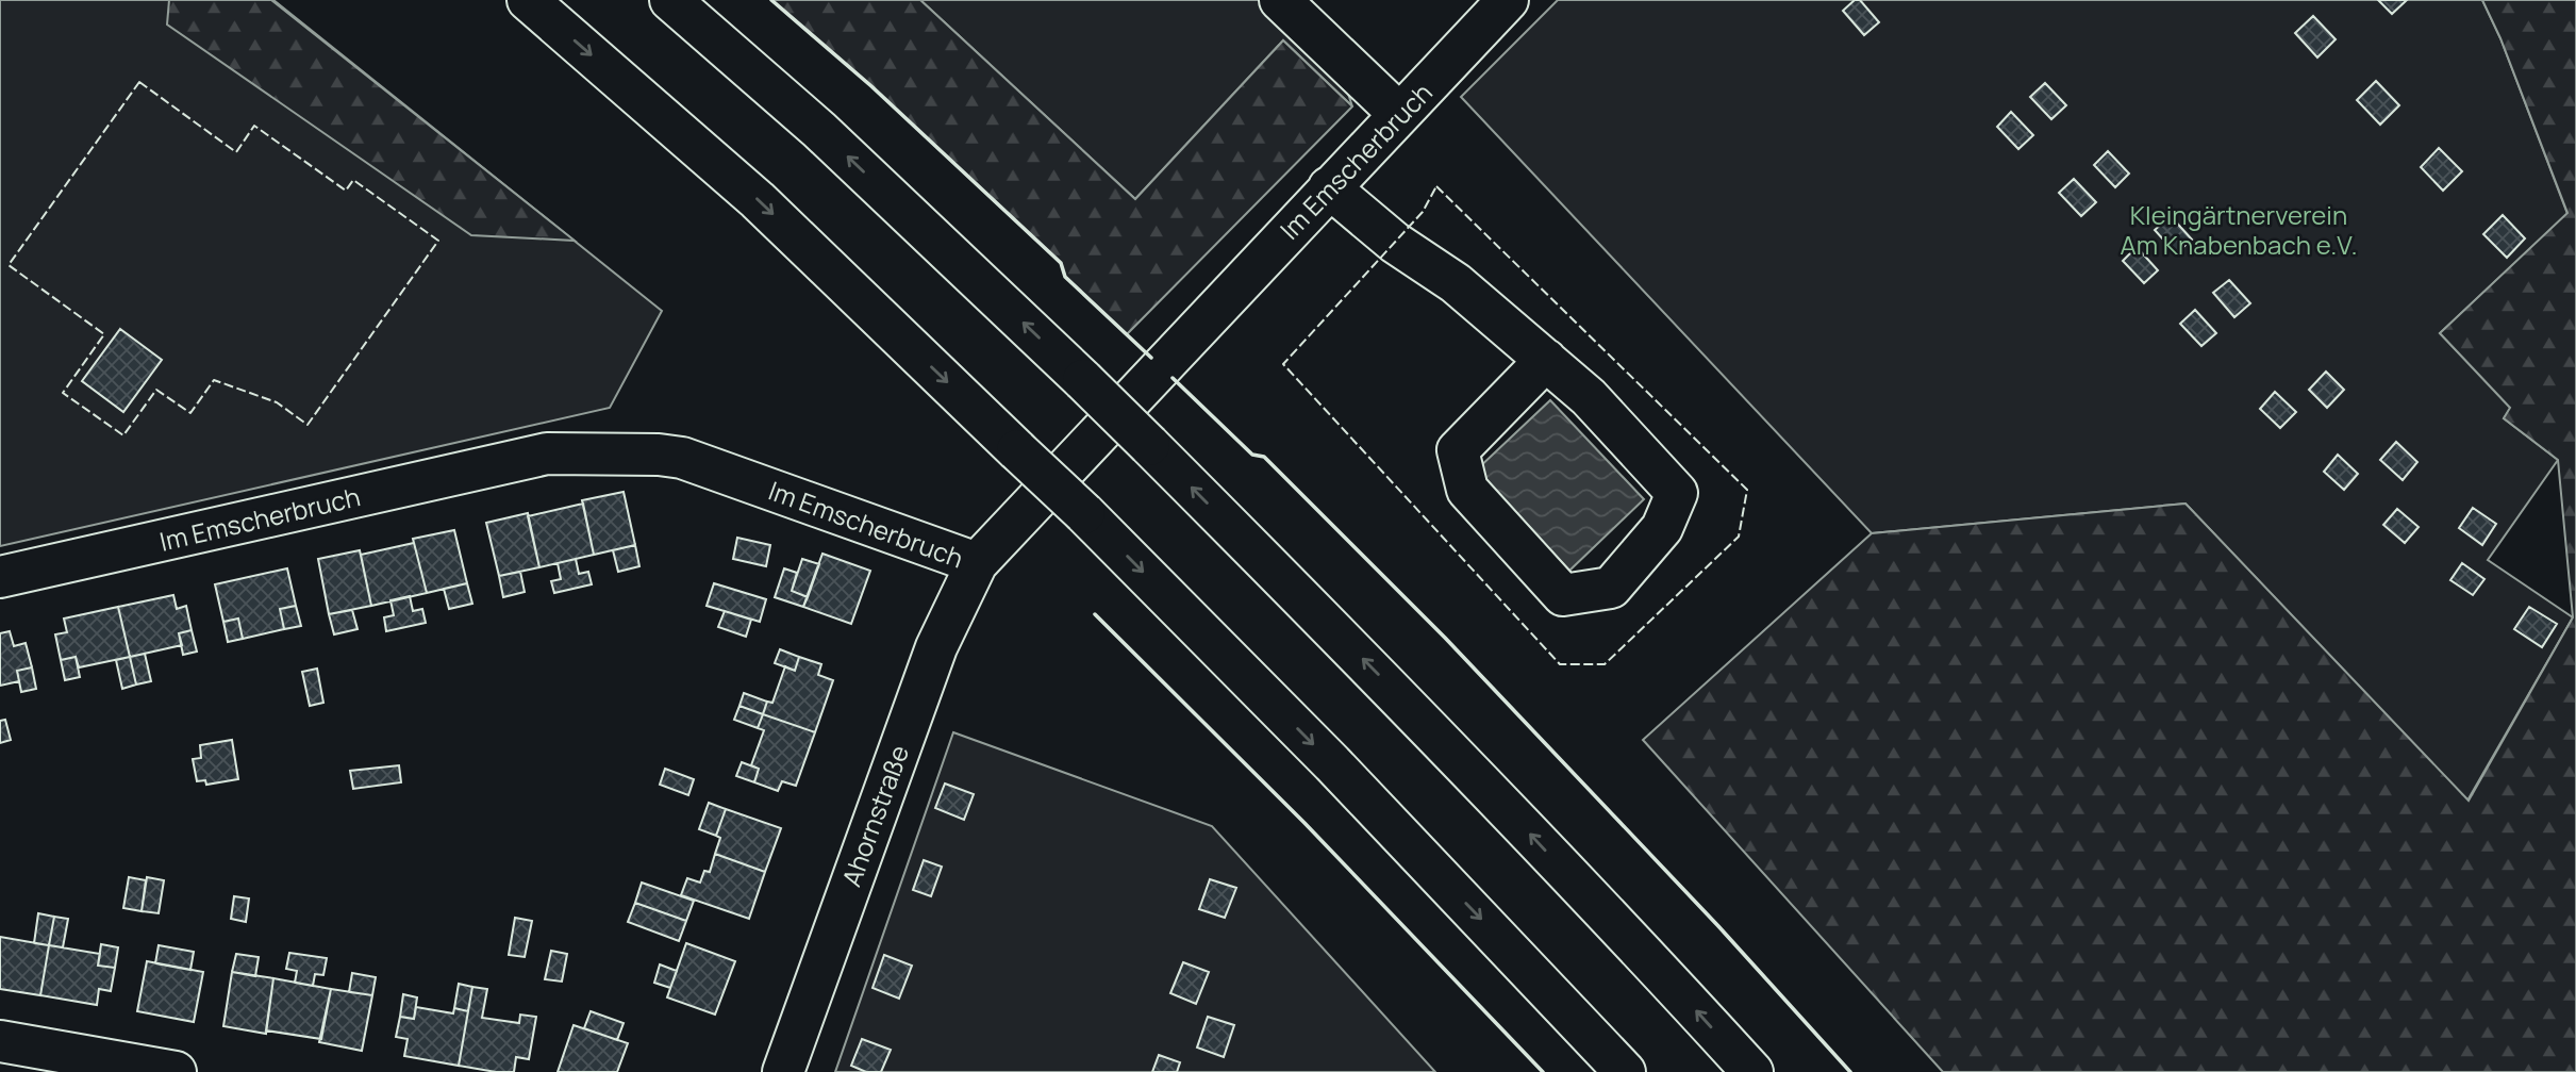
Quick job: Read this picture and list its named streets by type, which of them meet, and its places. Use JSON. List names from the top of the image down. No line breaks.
{"streets":{"main road":["Im Emscherbruch","Ahornstraße"]},"crossings":[["Im Emscherbruch","Ahornstraße"]],"parks":["Kleingärtnerverein Am Knabenbach e.V."]}
